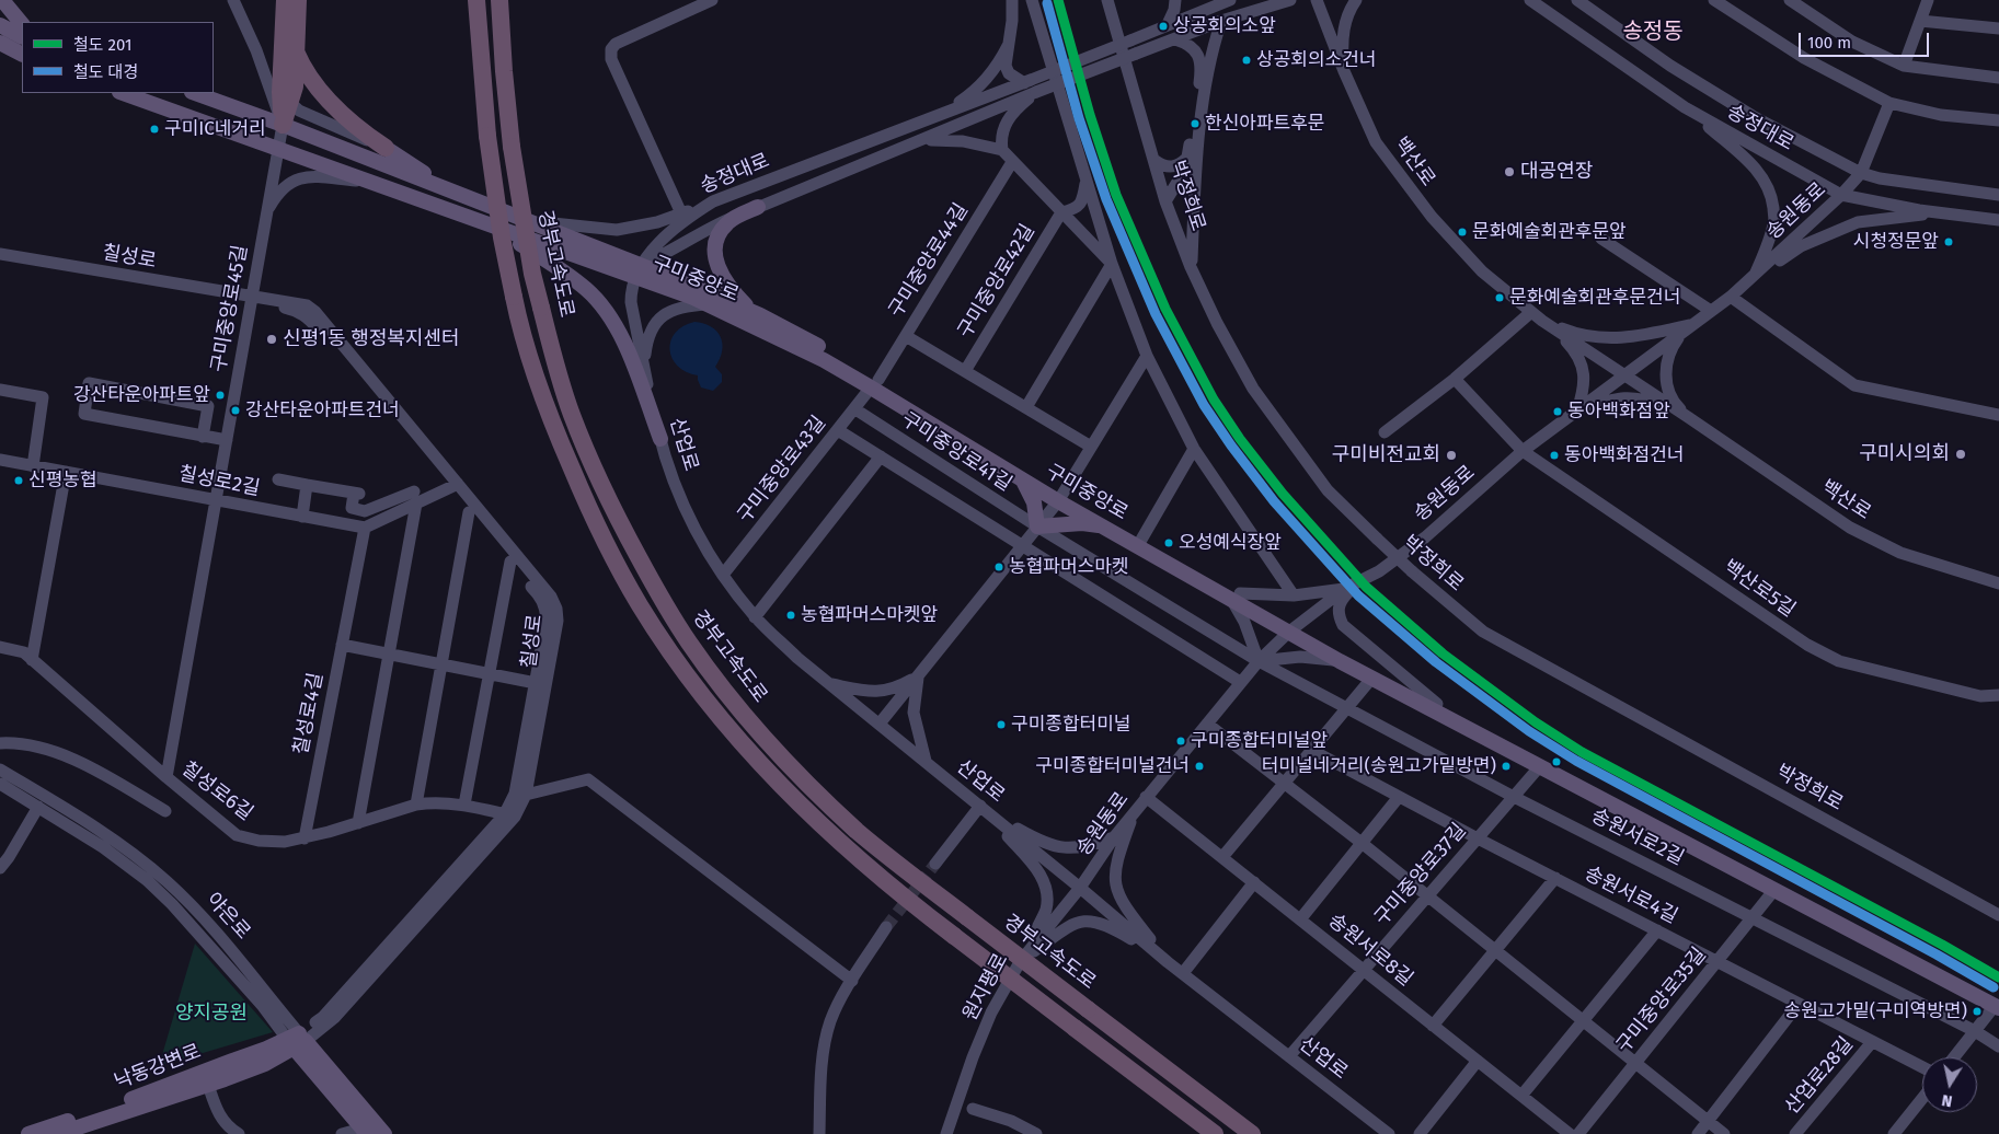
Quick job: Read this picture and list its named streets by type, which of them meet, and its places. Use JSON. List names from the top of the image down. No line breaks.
{"streets":{"highway":["경부고속도로"],"main road":["구미중앙로","야은로","낙동강변로"],"street":["송정대로","백산로","박정희로","송원동로","칠성로","구미중앙로44길","구미중앙로42길","구미중앙로45길","산업로","구미중앙로41길","구미중앙로43길","칠성로2길","백산로5길","칠성로4길","칠성로6길","송원서로2길","구미중앙로37길","송원서로4길","송원서로8길","원지평로","구미중앙로35길","산업로28길"]},"crossings":[["송정대로","송원동로"],["송정대로","구미중앙로"],["송정대로","산업로"],["백산로","송원동로"],["송원동로","구미중앙로"],["송원동로","산업로"],["송원동로","백산로5길"],["송원동로","송원서로2길"],["송원동로","송원서로8길"],["송원동로","원지평로"],["칠성로","구미중앙로45길"],["칠성로","칠성로6길"],["칠성로","야은로"],["칠성로","낙동강변로"],["구미중앙로44길","구미중앙로"],["구미중앙로44길","구미중앙로43길"],["구미중앙로","구미중앙로45길"],["구미중앙로","산업로"],["구미중앙로","구미중앙로43길"],["구미중앙로","구미중앙로37길"],["구미중앙로","구미중앙로35길"],["구미중앙로45길","칠성로2길"],["구미중앙로45길","칠성로6길"],["산업로","구미중앙로43길"],["산업로","구미중앙로37길"],["산업로","원지평로"],["구미중앙로41길","구미중앙로43길"],["칠성로4길","칠성로6길"],["송원서로2길","구미중앙로37길"],["송원서로2길","구미중앙로35길"],["구미중앙로37길","송원서로4길"],["구미중앙로37길","송원서로8길"],["송원서로4길","구미중앙로35길"],["송원서로4길","산업로28길"],["야은로","낙동강변로"]],"districts":["송정동"],"parks":["양지공원"],"places":["상공회의소앞","상공회의소건너","한신아파트후문","구미IC네거리","대공연장","문화예술회관후문앞","시청정문앞","문화예술회관후문건너","신평1동 행정복지센터","강산타운아파트앞","강산타운아파트건너","동아백화점앞","구미시의회","구미비전교회","동아백화점건너","신평농협","오성예식장앞","농협파머스마켓","농협파머스마켓앞","구미종합터미널","구미종합터미널앞","구미종합터미널건너","터미널네거리(송원고가밑방면)","송원고가밑(구미역방면)"],"lines":["rail line 201","rail line 대경"],"legend":["철도 201","철도 대경"],"scale_bar":"100 m","north":"bottom"}
